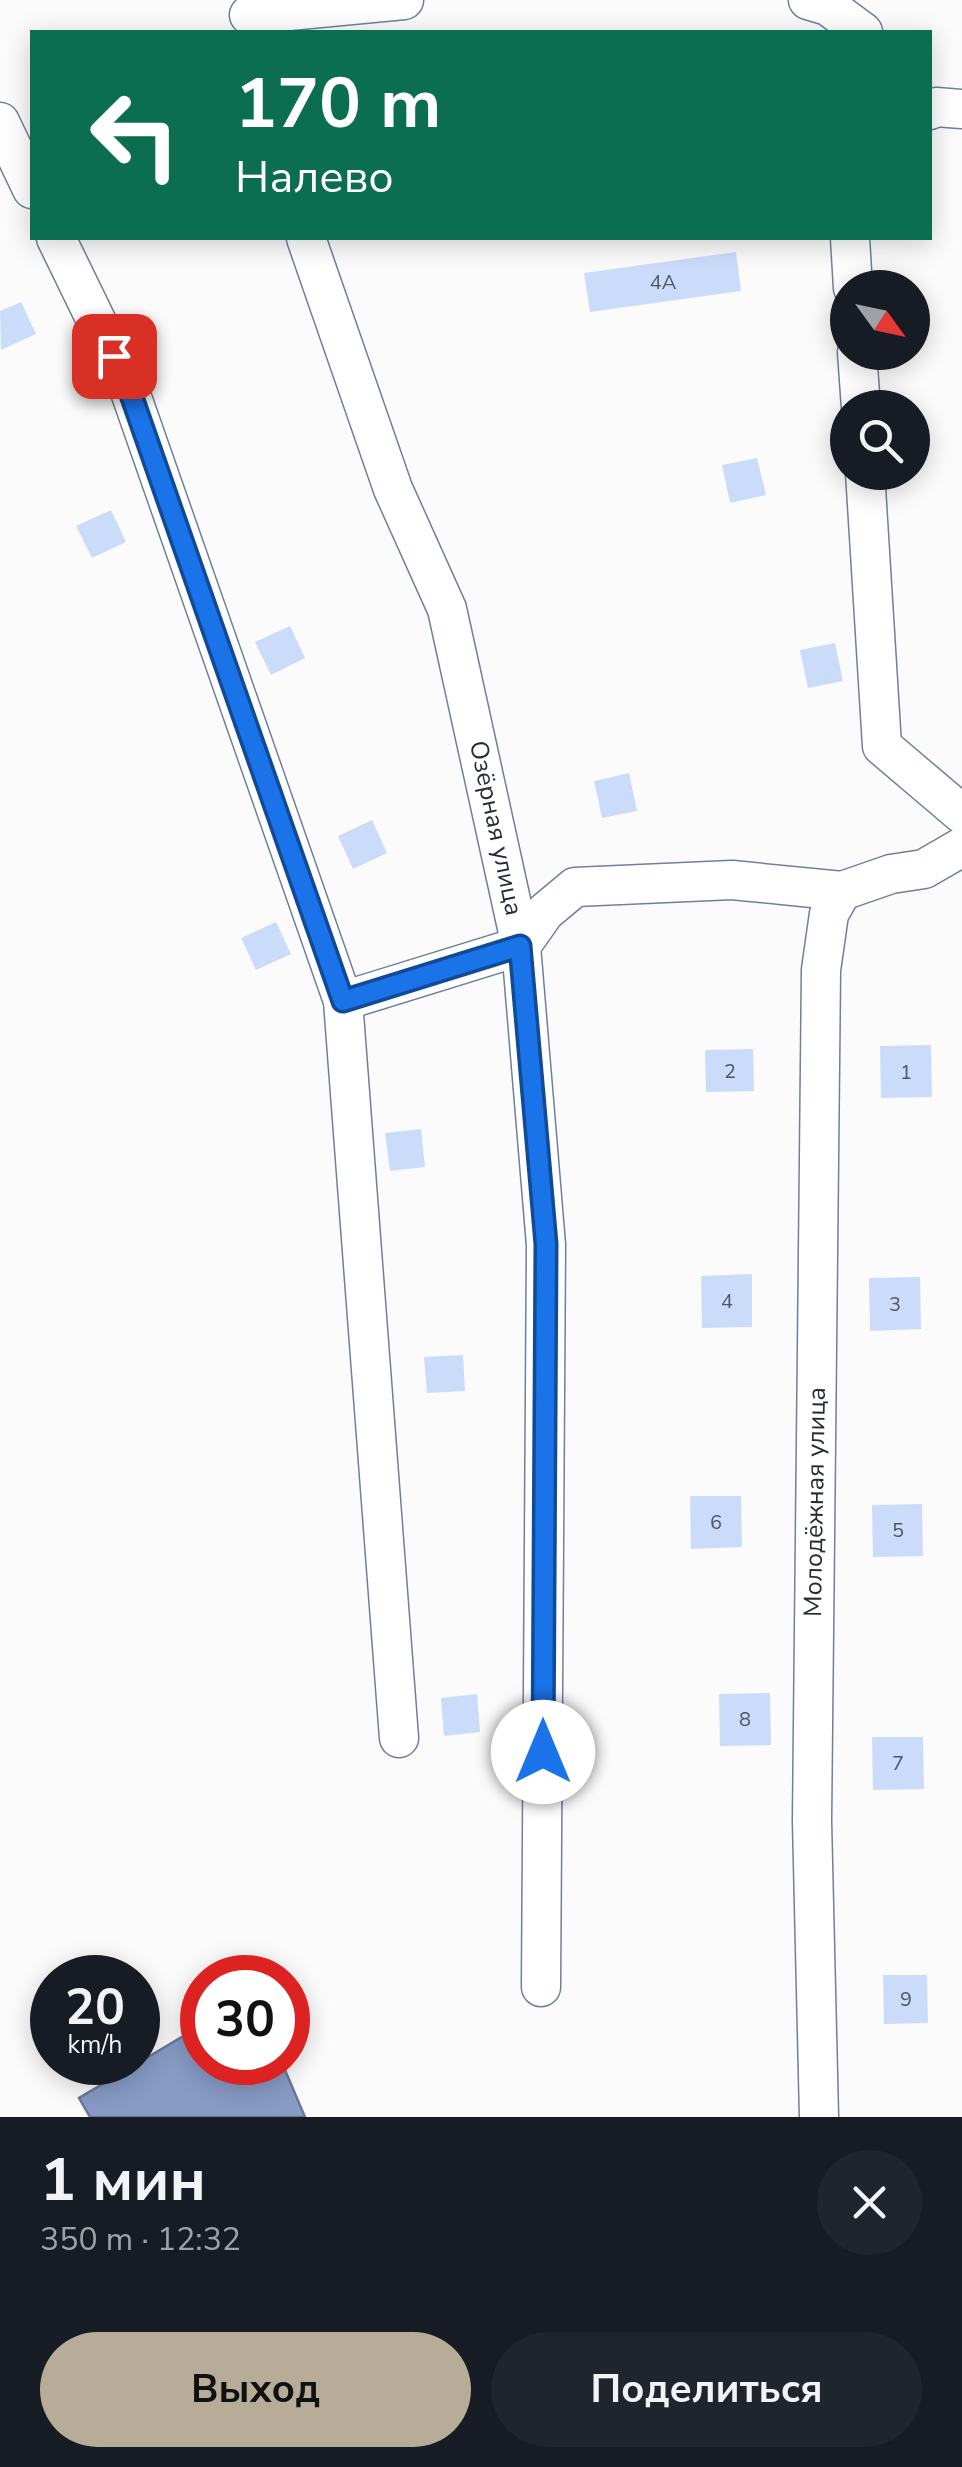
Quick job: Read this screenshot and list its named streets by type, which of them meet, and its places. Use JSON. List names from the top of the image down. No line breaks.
{"streets":{"street":["Озёрная улица","Молодёжная улица"]},"house_numbers":["4А","2","1","4","3","6","5","8","7","9"],"north":"bottom right","page":{"turn":["170 m","Налево"],"speed":"20 km/h","limit":"30","heading":["1 мин","350 m · 12:32"],"buttons":["Выход","Поделиться"]}}
